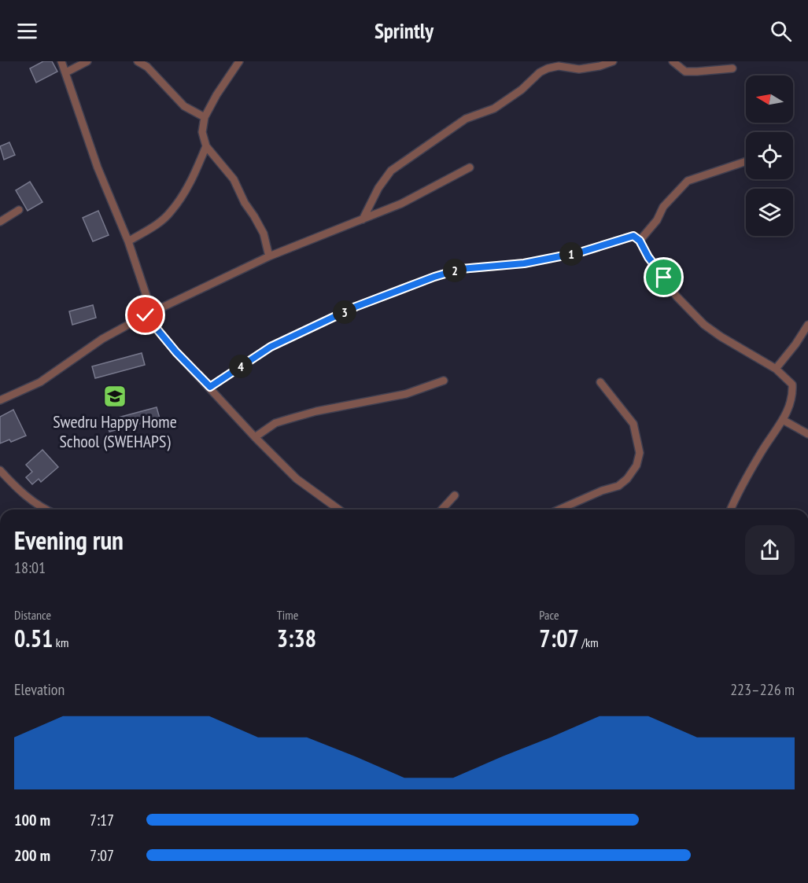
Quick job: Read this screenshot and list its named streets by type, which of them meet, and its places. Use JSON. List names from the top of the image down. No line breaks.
{"places":{"school or university":["Swedru Happy Home School (SWEHAPS)"]},"north":"left","page":{"header":"Sprintly","pins":["1","2","3","4"],"heading":["Evening run","18:01"],"stats":[["Distance","0.51 km"],["Time","3:38"],["Pace","7:07 /km"]],"chart":["Elevation","223–226 m"],"list":[{"name":"100 m","note":"7:17"},{"name":"200 m","note":"7:07"}]}}
